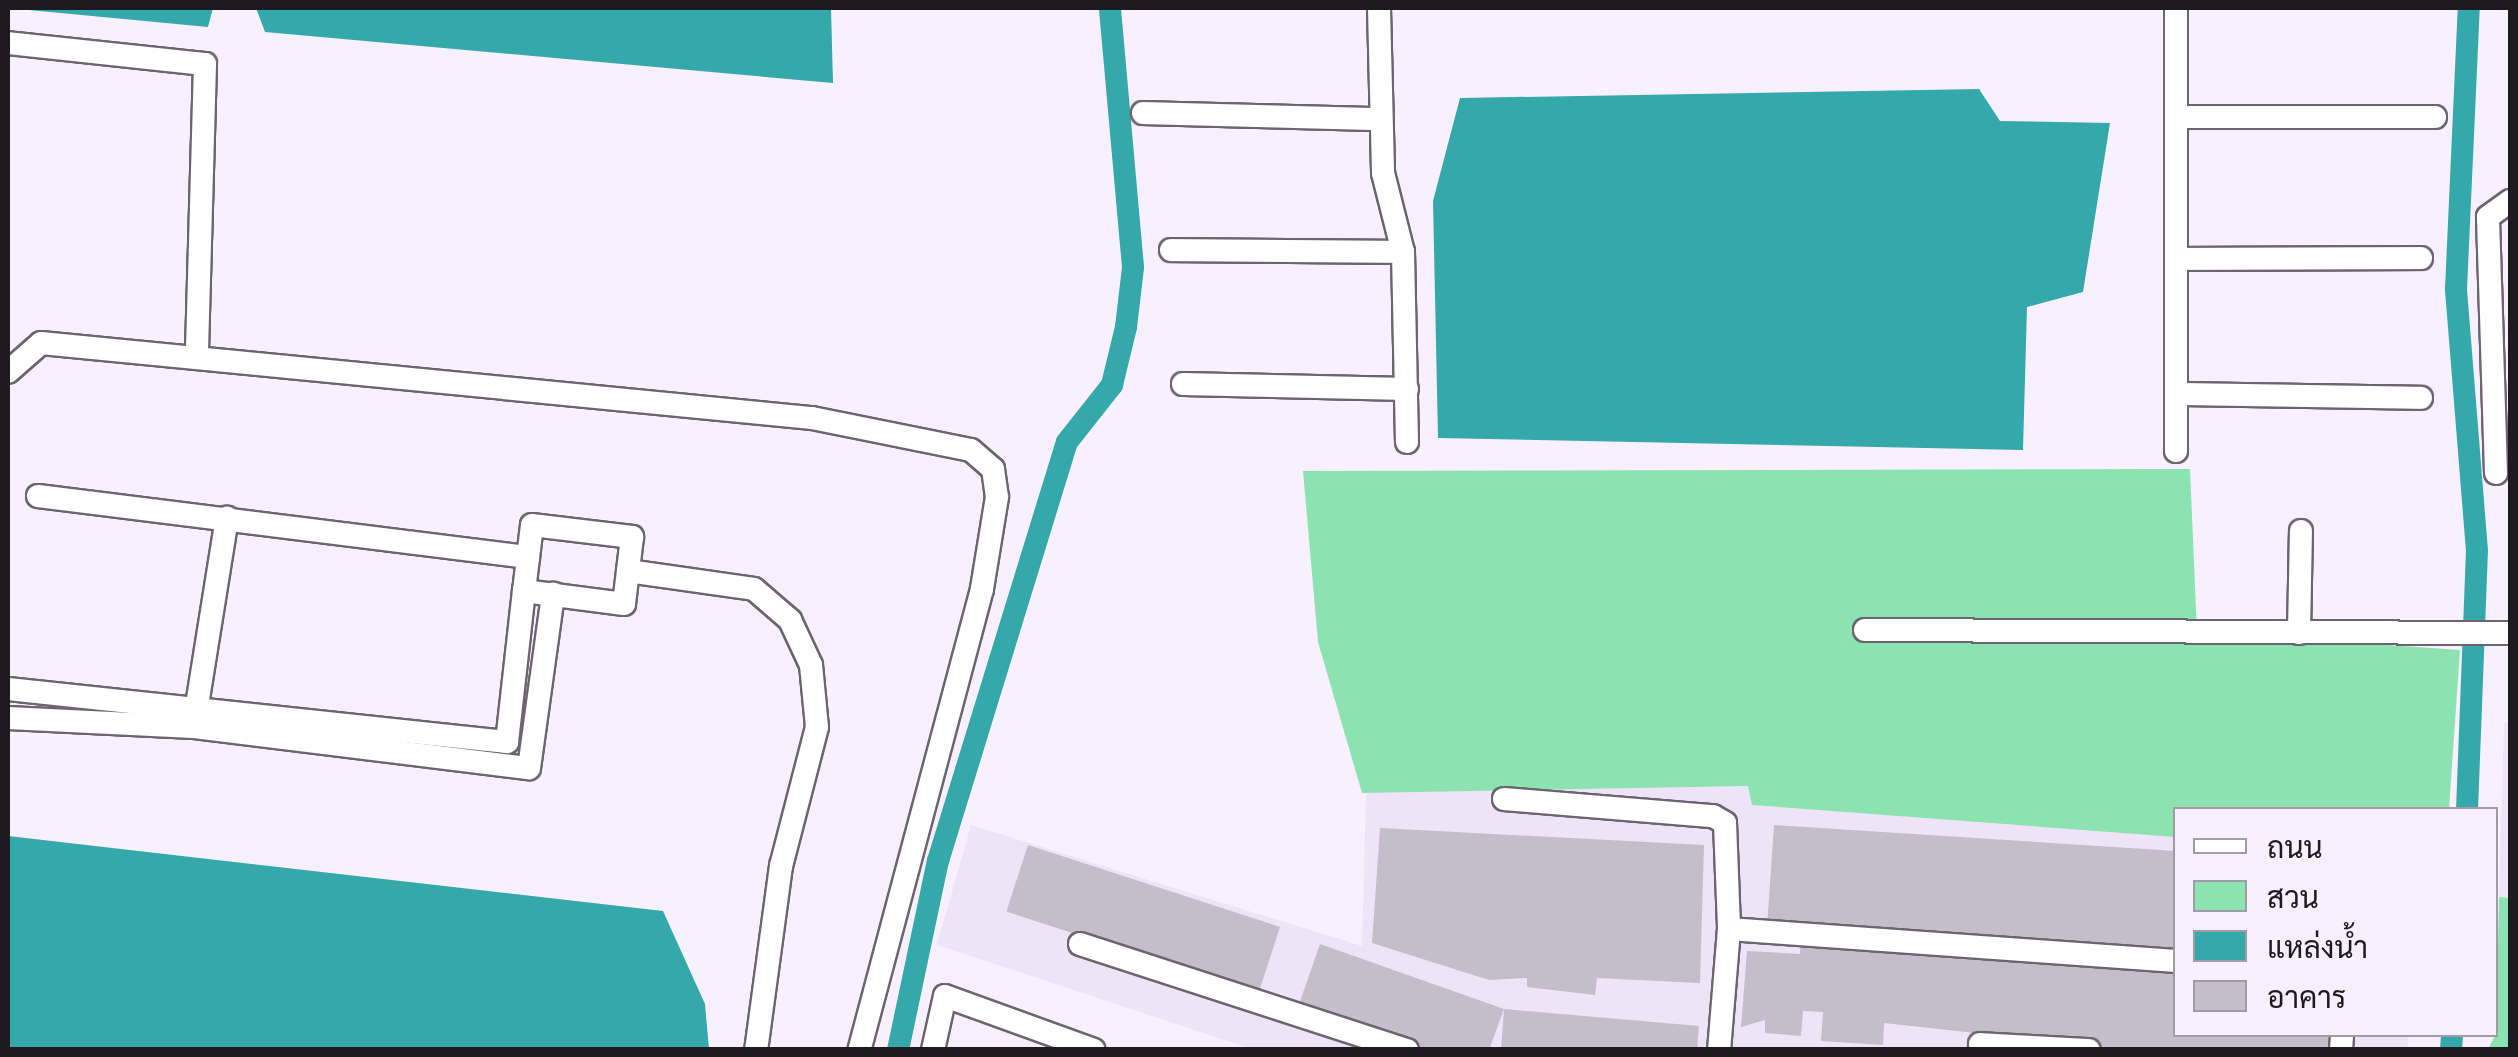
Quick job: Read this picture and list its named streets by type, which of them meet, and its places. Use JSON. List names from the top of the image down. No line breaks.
{"legend":["ถนน","สวน","แหล่งน้ำ","อาคาร"]}
